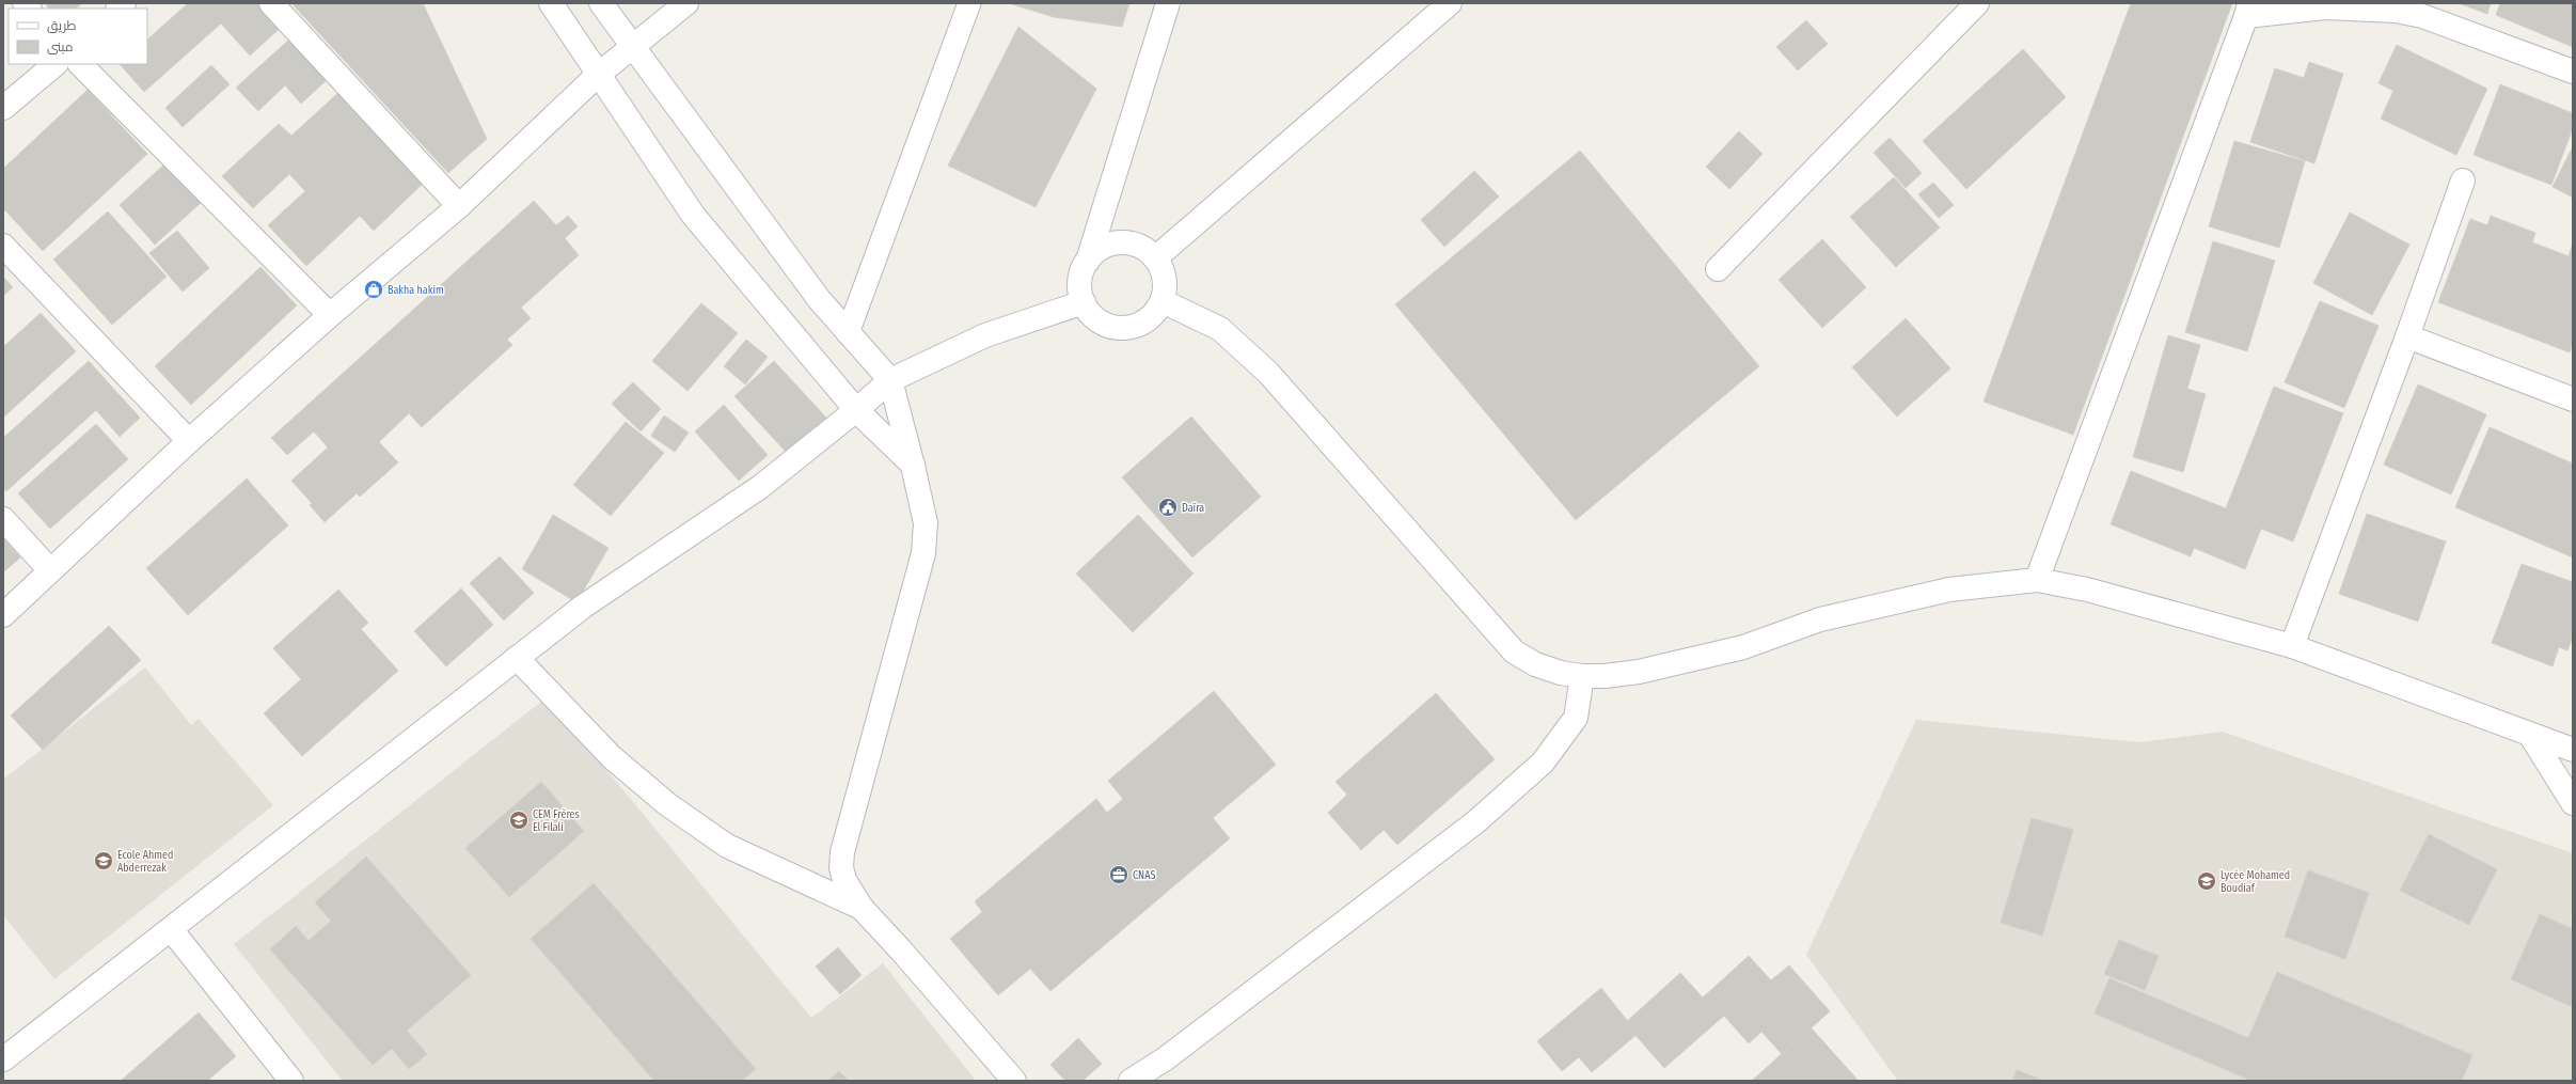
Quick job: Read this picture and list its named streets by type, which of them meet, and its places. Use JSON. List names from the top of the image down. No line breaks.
{"places":{"shop":["Bakha hakim"],"public building":["Daïra"],"school or university":["CEM Frères El Filali","Ecole Ahmed Abderrezak","Lycée Mohamed Boudiaf"],"office":["CNAS"]},"legend":["طريق","مبنى"]}
